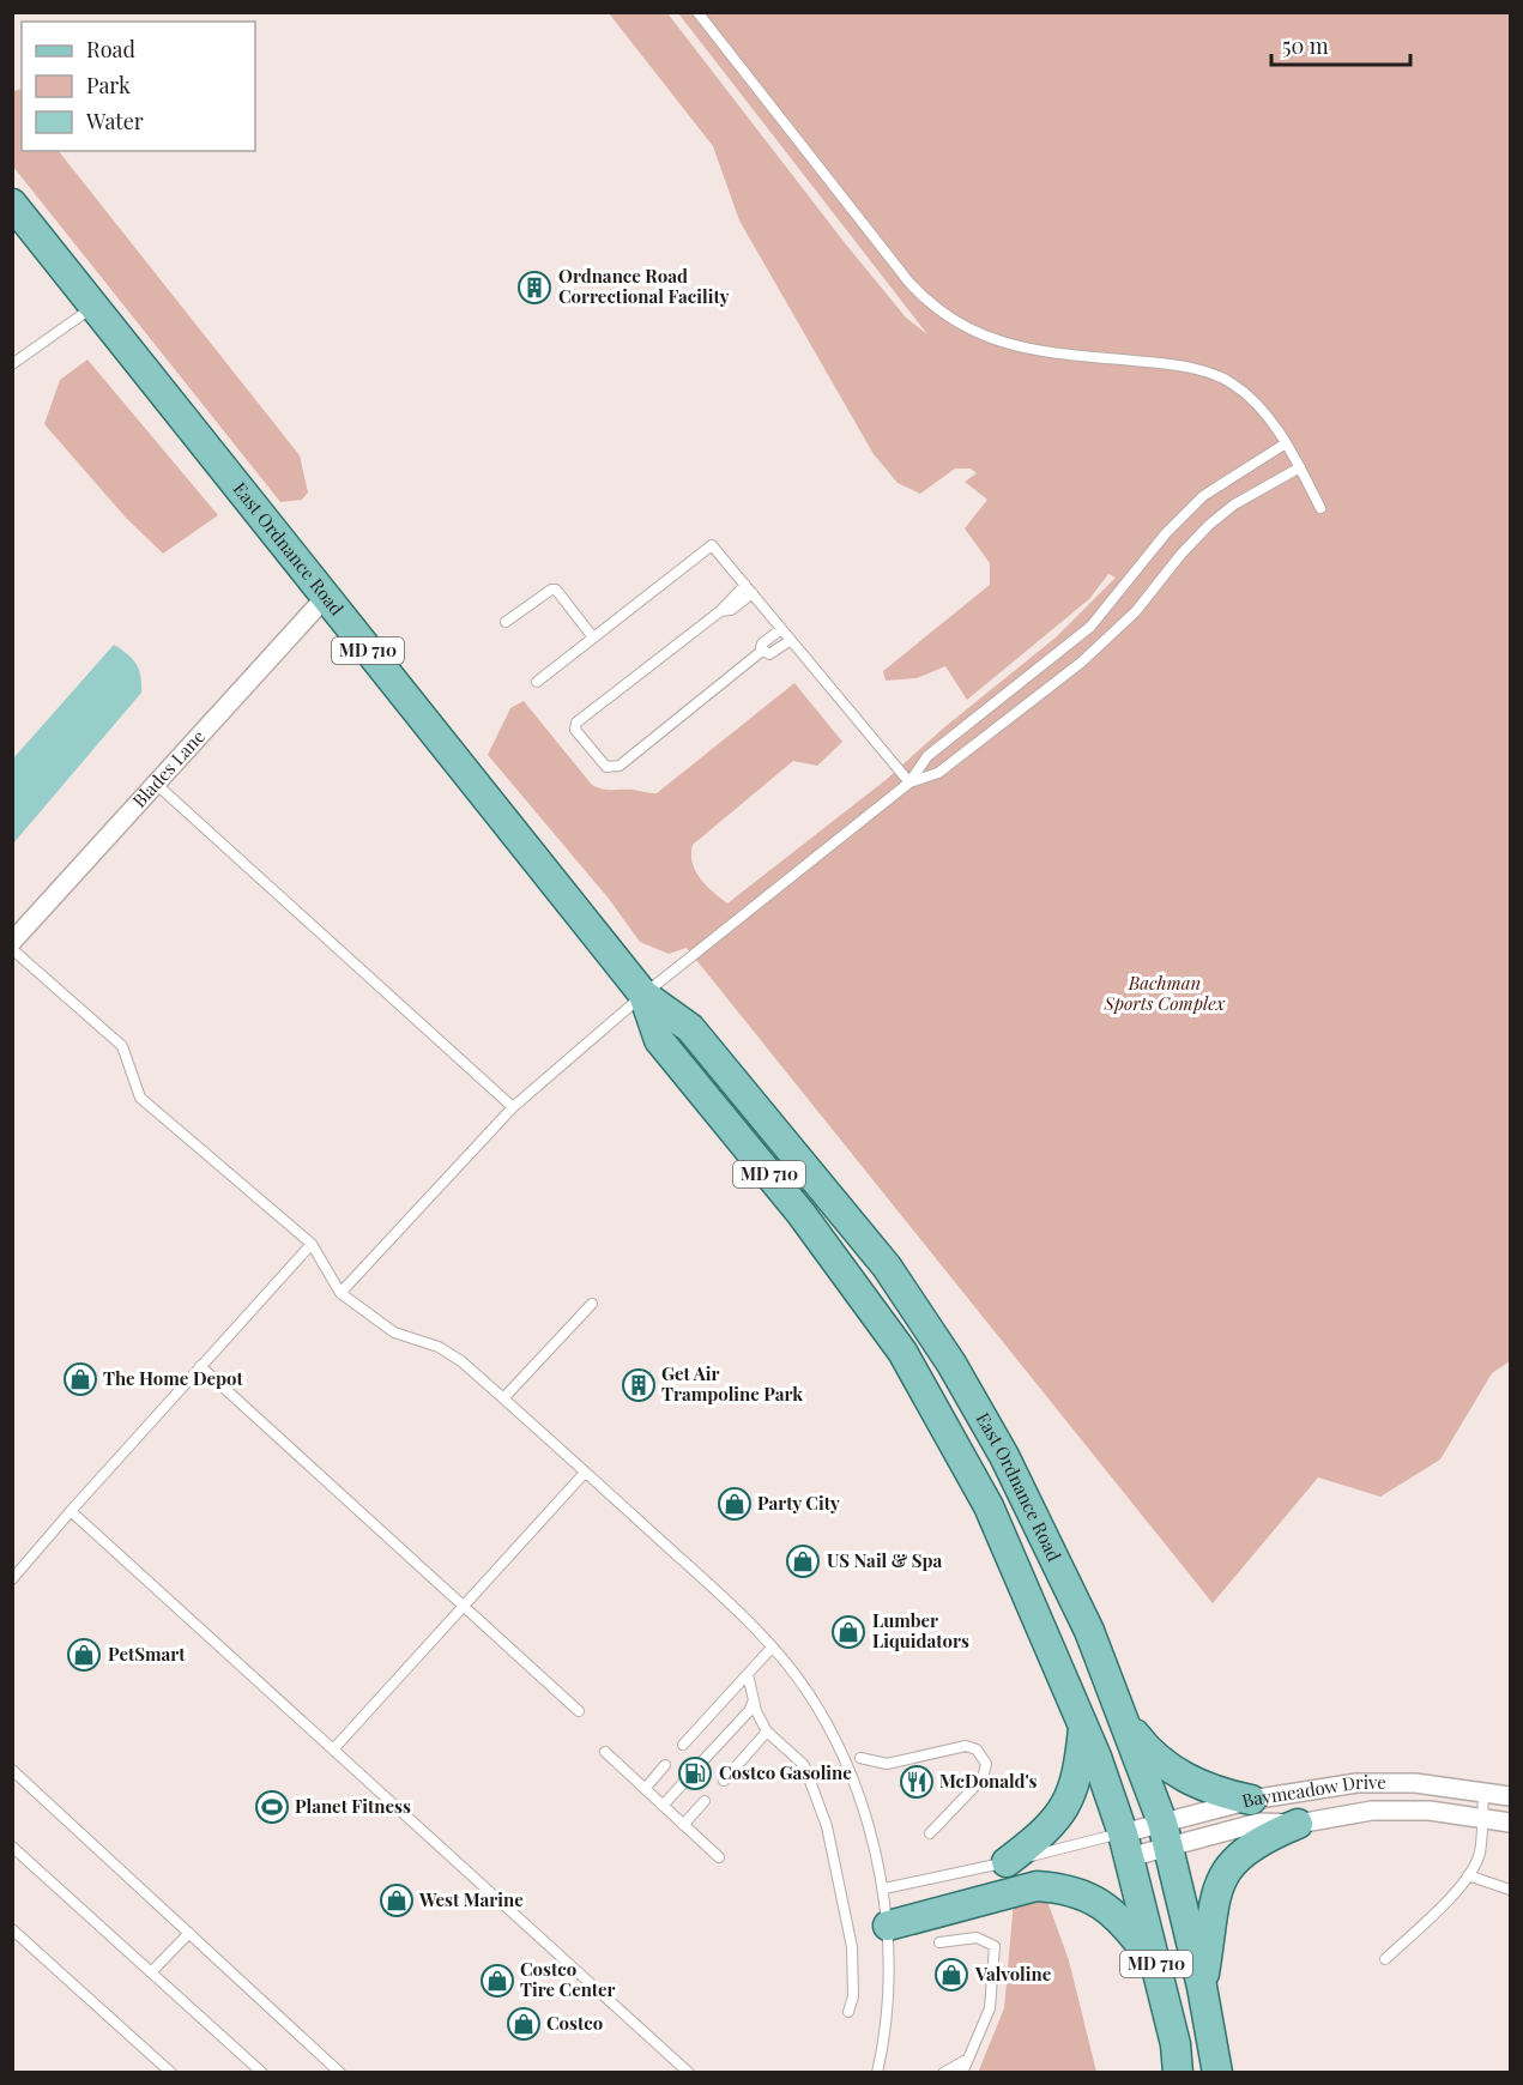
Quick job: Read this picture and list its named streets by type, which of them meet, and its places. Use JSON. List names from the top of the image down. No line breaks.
{"streets":{"main road":["East Ordnance Road","MD 710"],"street":["Blades Lane","Baymeadow Drive"]},"crossings":[["East Ordnance Road","Blades Lane"],["East Ordnance Road","Baymeadow Drive"]],"parks":["Bachman Sports Complex"],"places":{"building":["Ordnance Road Correctional Facility","Get Air Trampoline Park"],"shop":["The Home Depot","Party City","US Nail & Spa","Lumber Liquidators","PetSmart","West Marine","Valvoline","Costco Tire Center","Costco"],"fuel station":["Costco Gasoline"],"restaurant":["McDonald's"],"sports":["Planet Fitness"]},"legend":["Road","Park","Water"],"scale_bar":"50 m"}
